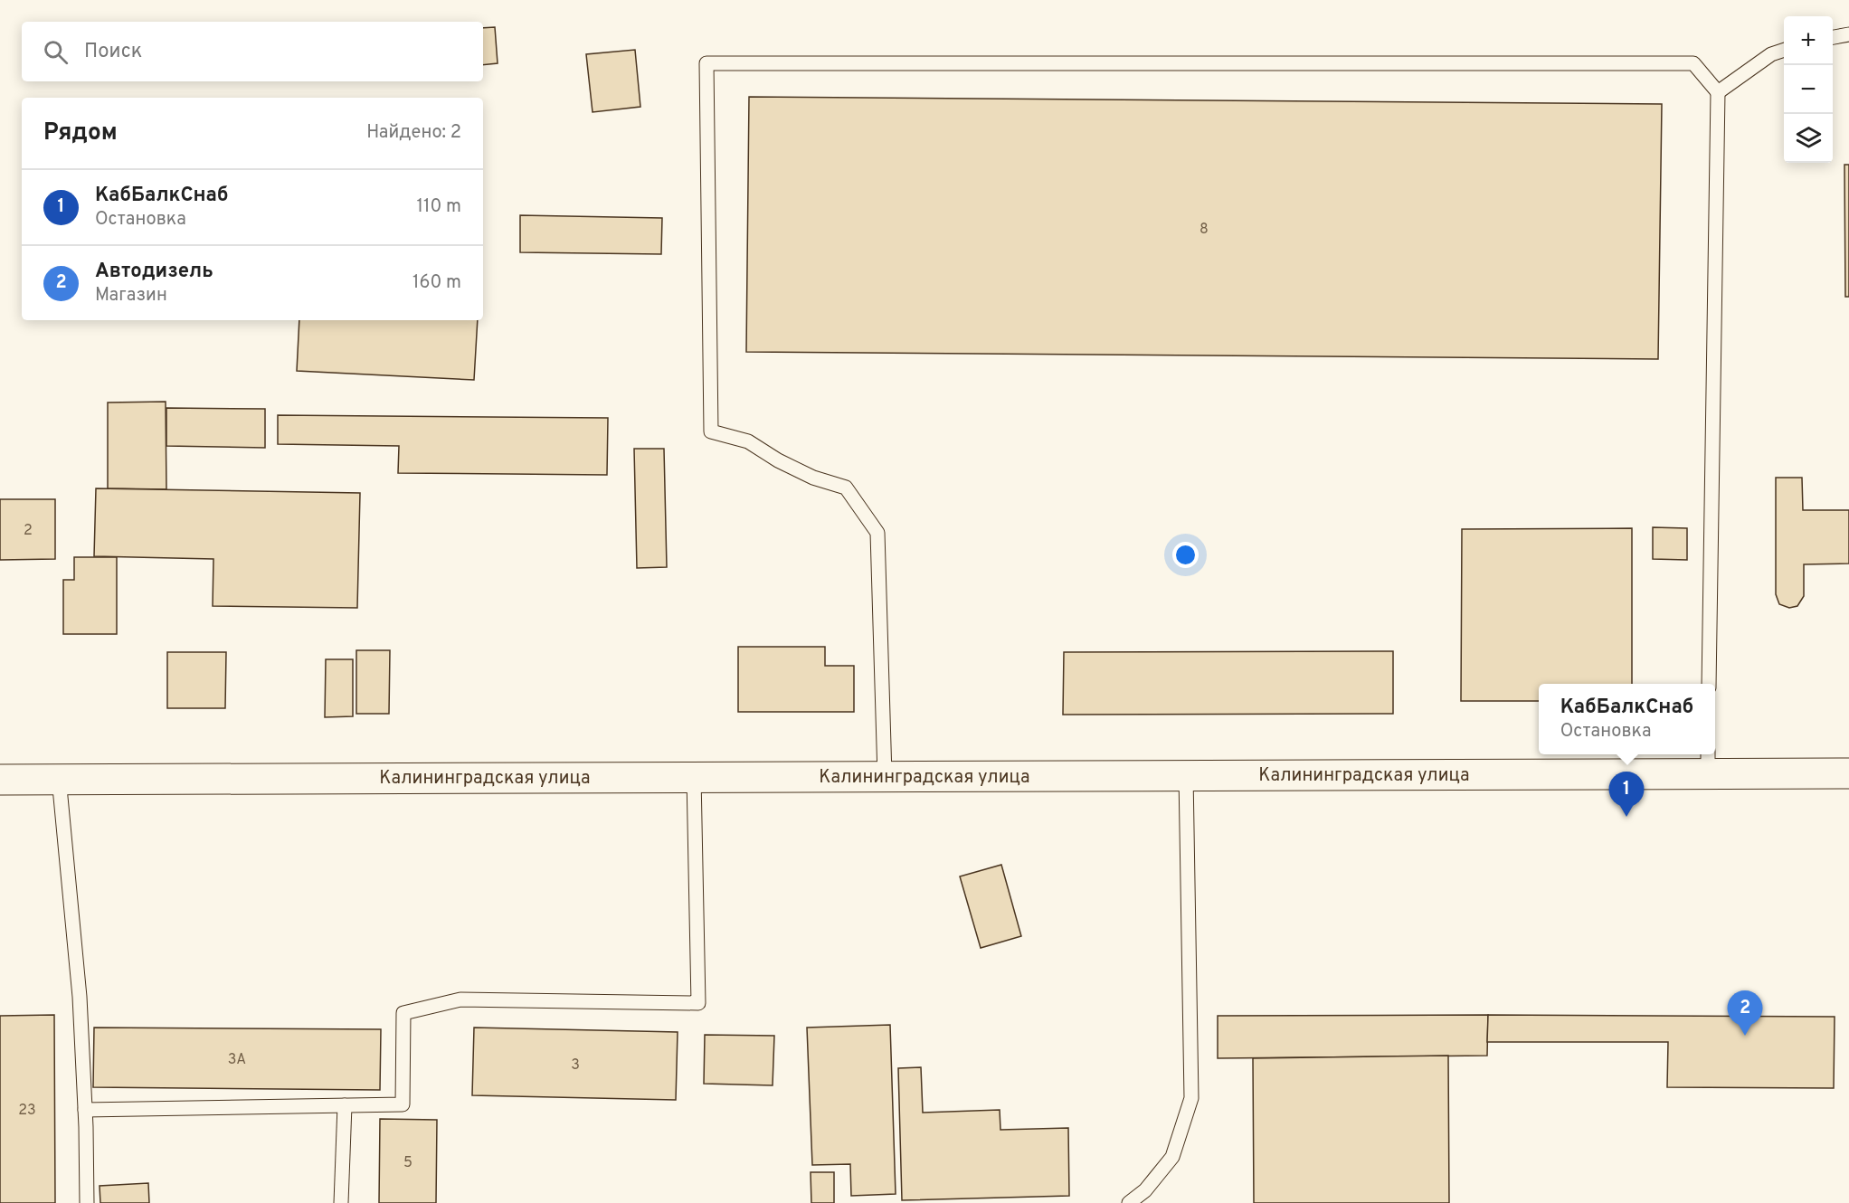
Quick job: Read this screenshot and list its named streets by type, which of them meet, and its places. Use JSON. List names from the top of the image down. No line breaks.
{"streets":{"street":["Калининградская улица"]},"house_numbers":["8","2","3А","3","23","5"],"page":{"map_buttons":["+","−"],"search":"Поиск","heading":["Рядом","Найдено: 2"],"list":[{"mark":"1","name":"КабБалкСнаб","note":"Остановка","value":"110 m"},{"mark":"2","name":"Автодизель","note":"Магазин","value":"160 m"}],"popup":["КабБалкСнаб","Остановка"],"pins":["1","2"]}}
